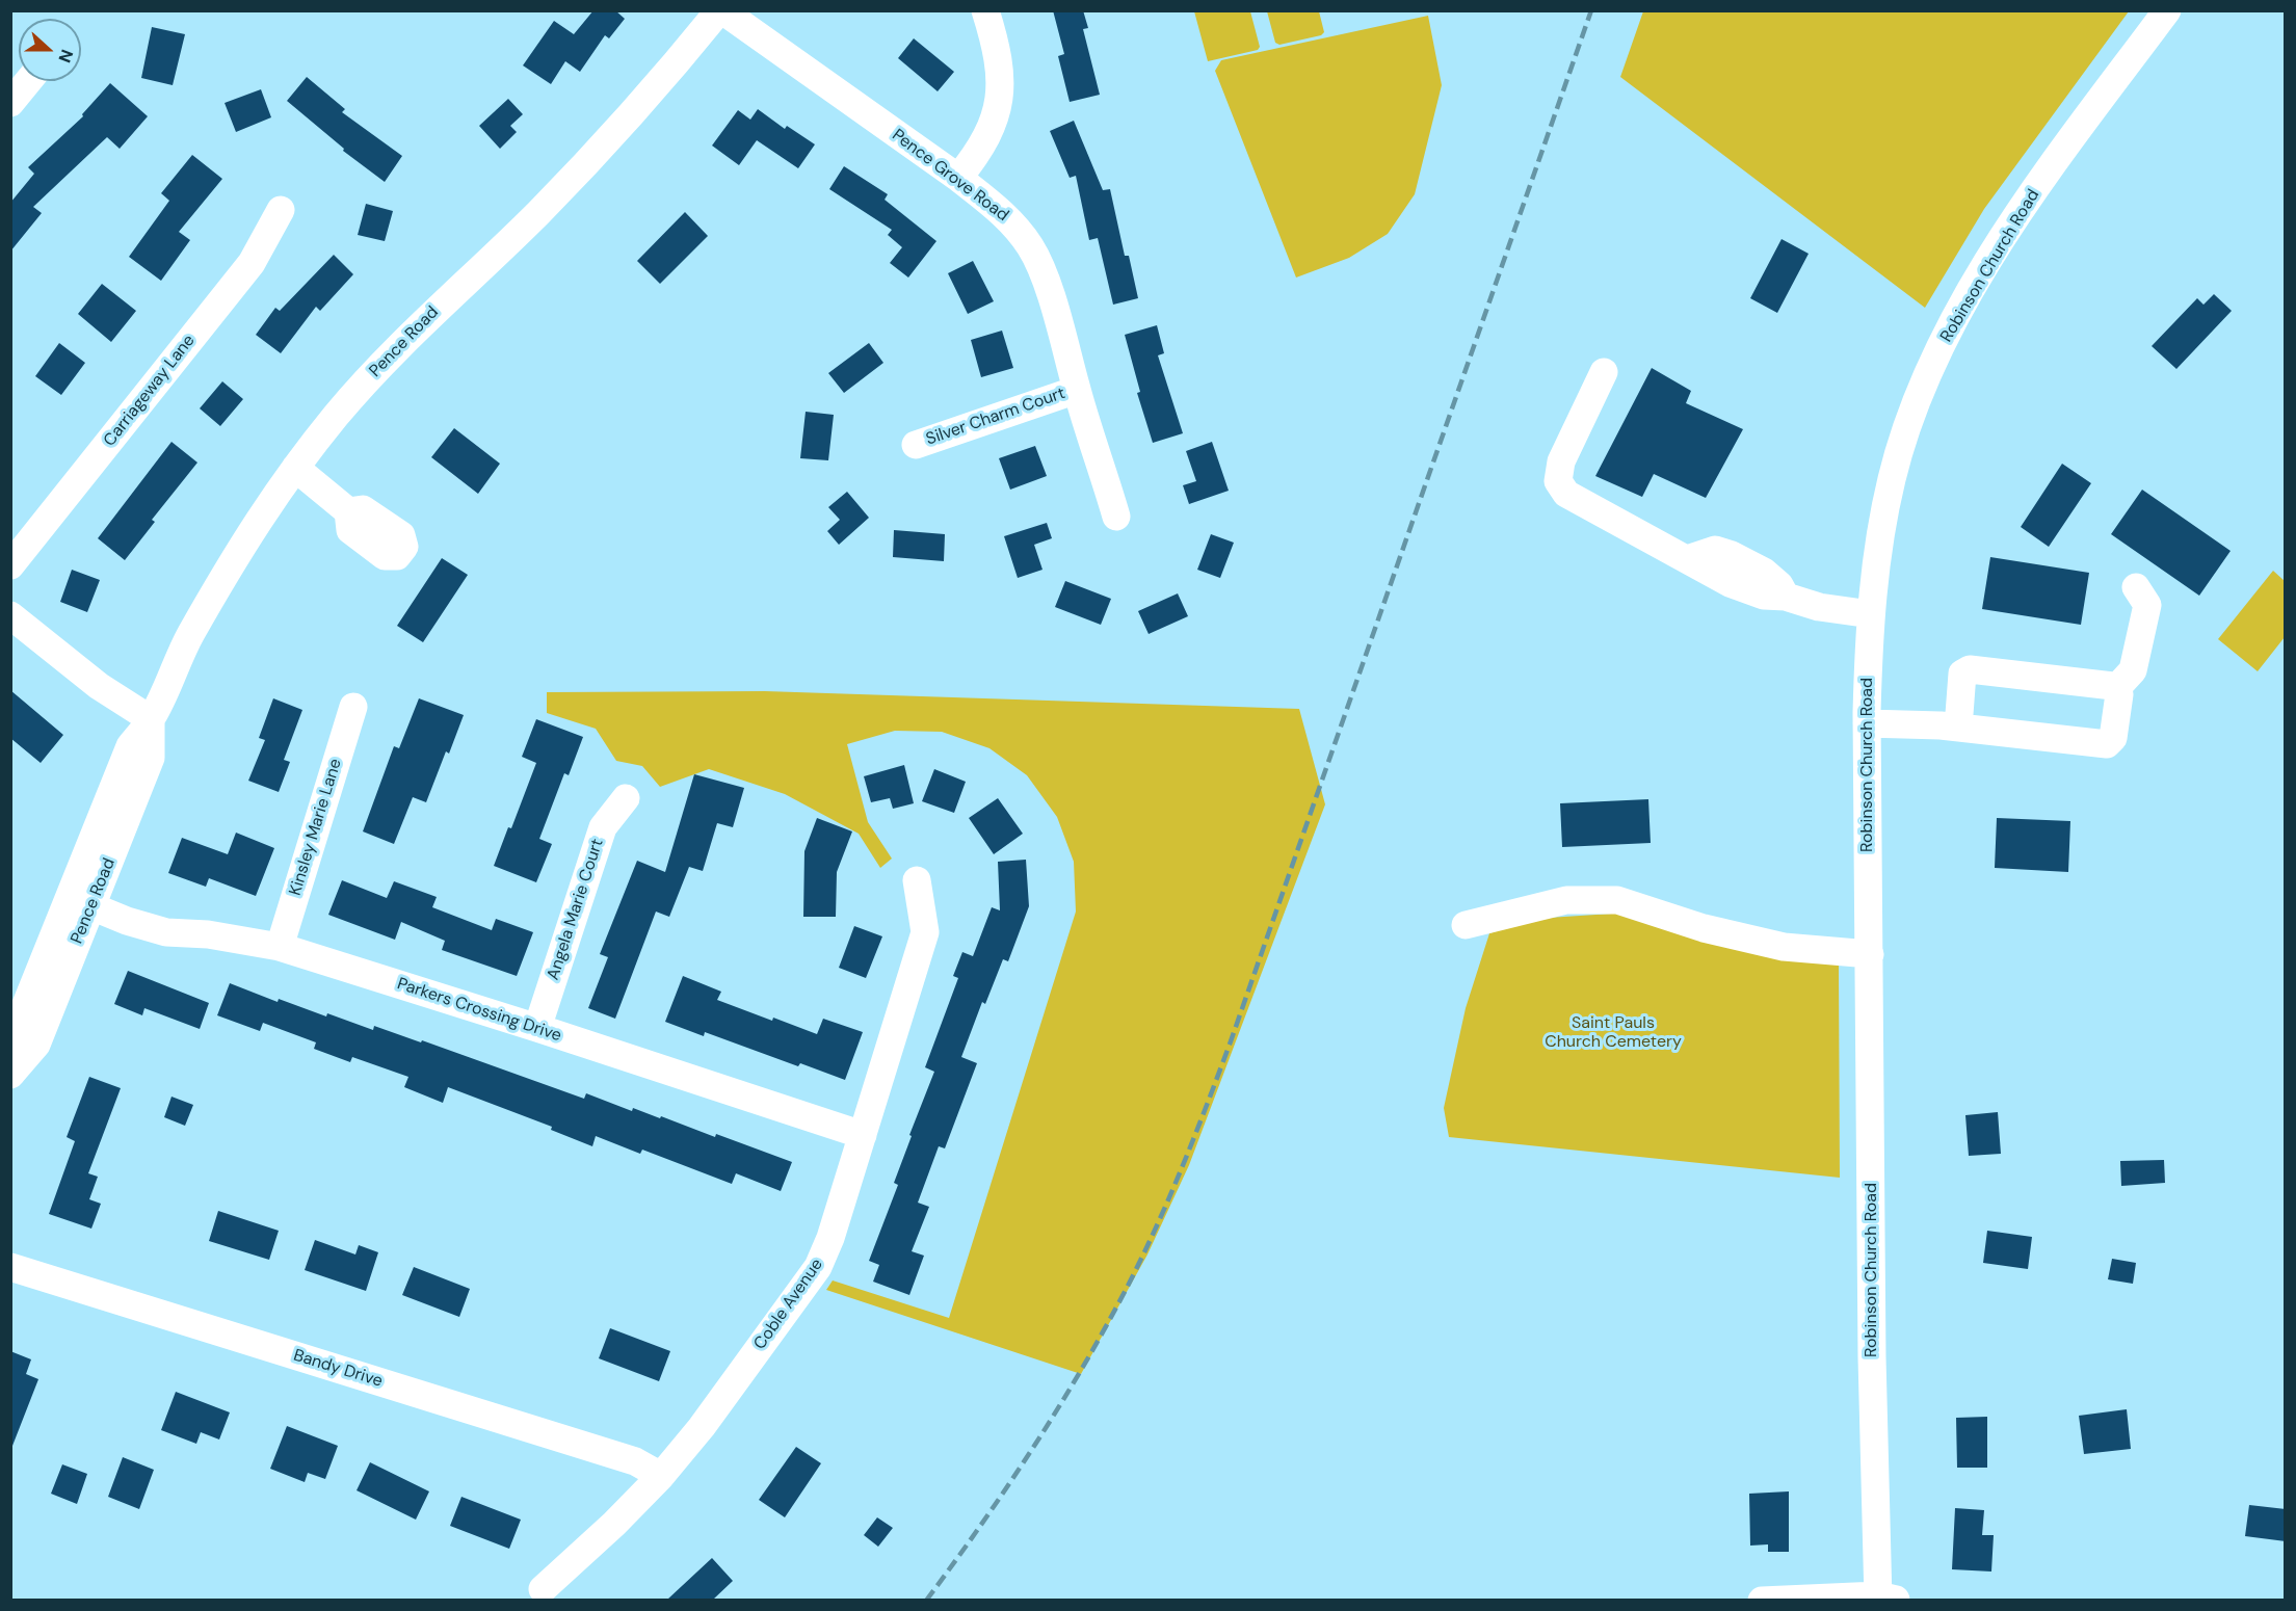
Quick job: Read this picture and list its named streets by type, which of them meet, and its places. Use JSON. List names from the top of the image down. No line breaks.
{"streets":{"street":["Pence Grove Road","Robinson Church Road","Pence Road","Carriageway Lane","Silver Charm Court","Kinsley Marie Lane","Angela Marie Court","Parkers Crossing Drive","Coble Avenue","Bandy Drive"]},"crossings":[["Pence Grove Road","Pence Road"],["Pence Grove Road","Silver Charm Court"],["Pence Road","Parkers Crossing Drive"],["Kinsley Marie Lane","Parkers Crossing Drive"],["Angela Marie Court","Parkers Crossing Drive"],["Parkers Crossing Drive","Coble Avenue"],["Coble Avenue","Bandy Drive"]],"parks":["Saint Pauls Church Cemetery"],"north":"right"}
